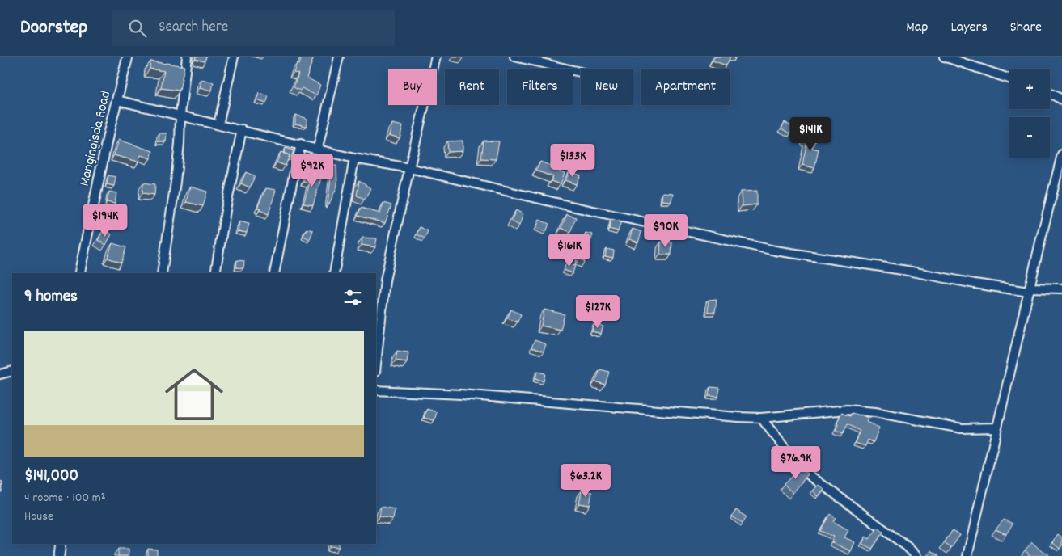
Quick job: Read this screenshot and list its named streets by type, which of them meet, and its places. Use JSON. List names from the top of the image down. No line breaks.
{"streets":{"street":["Mangingisda Road"]},"page":{"header":"Doorstep","search":"Search here","nav":["Map","Layers","Share"],"map_buttons":["+","−"],"chip":["Buy","Rent","Filters","New","Apartment"],"price":["$141K","$133K","$92K","$194K","$90K","$161K","$127K","$76.9K","$63.2K"],"heading":"9 homes","list":[{"name":"$141,000","note":"4 rooms · 100 m² · House"}]}}
